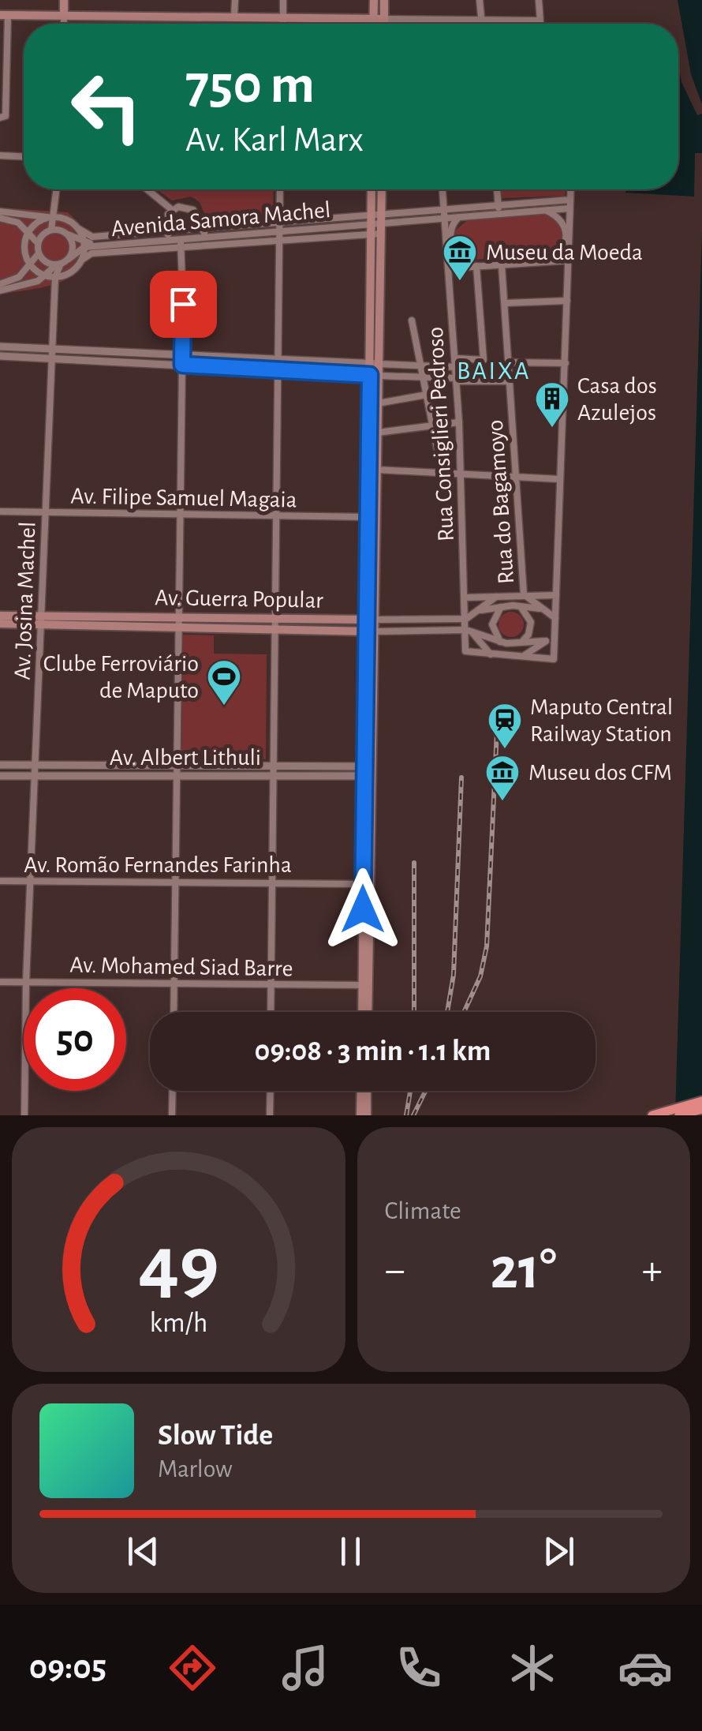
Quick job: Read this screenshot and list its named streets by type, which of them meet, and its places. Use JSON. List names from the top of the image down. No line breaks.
{"streets":{"main road":["Av. Guerra Popular"],"street":["Avenida Samora Machel","Rua Consiglieri Pedroso","Av. Filipe Samuel Magaia","Rua do Bagamoyo","Av. Josina Machel","Av. Albert Lithuli","Av. Romão Fernandes Farinha","Av. Mohamed Siad Barre"]},"crossings":[["Avenida Samora Machel","Av. Josina Machel"],["Rua Consiglieri Pedroso","Av. Guerra Popular"],["Av. Filipe Samuel Magaia","Av. Josina Machel"],["Av. Guerra Popular","Av. Josina Machel"],["Av. Josina Machel","Av. Albert Lithuli"],["Av. Josina Machel","Av. Romão Fernandes Farinha"],["Av. Josina Machel","Av. Mohamed Siad Barre"]],"districts":["BAIXA"],"places":{"museum":["Museu da Moeda","Museu dos CFM"],"building":["Casa dos Azulejos"],"sports":["Clube Ferroviário de Maputo"],"station":["Maputo Central Railway Station"]},"page":{"turn":["750 m","Av. Karl Marx"],"limit":"50","trip":"09:08 · 3 min · 1.1 km","tile":"Climate","heat":["−","21°","+"],"song":["Slow Tide","Marlow"],"tabs":"09:05","gauge":["49","km/h"]}}
